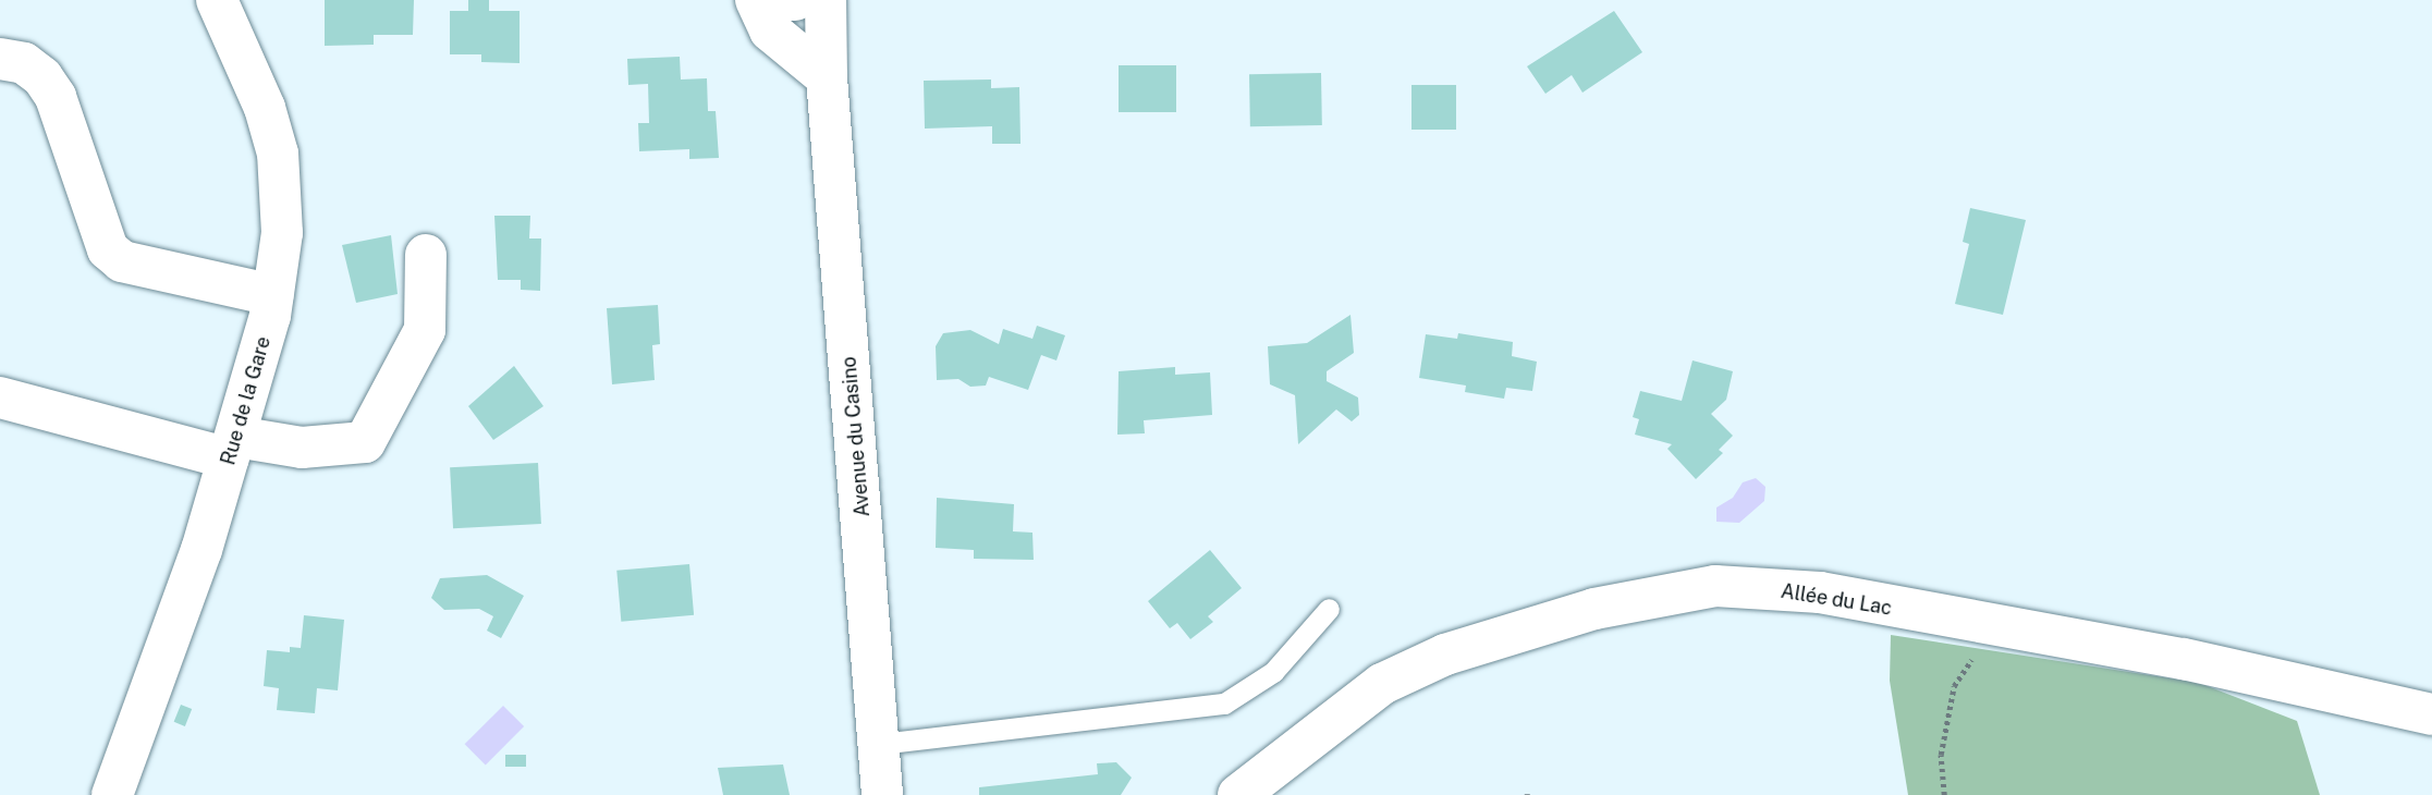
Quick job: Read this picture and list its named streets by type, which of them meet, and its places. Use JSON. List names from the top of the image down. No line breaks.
{"streets":{"street":["Rue de la Gare","Avenue du Casino","Allée du Lac"]}}
